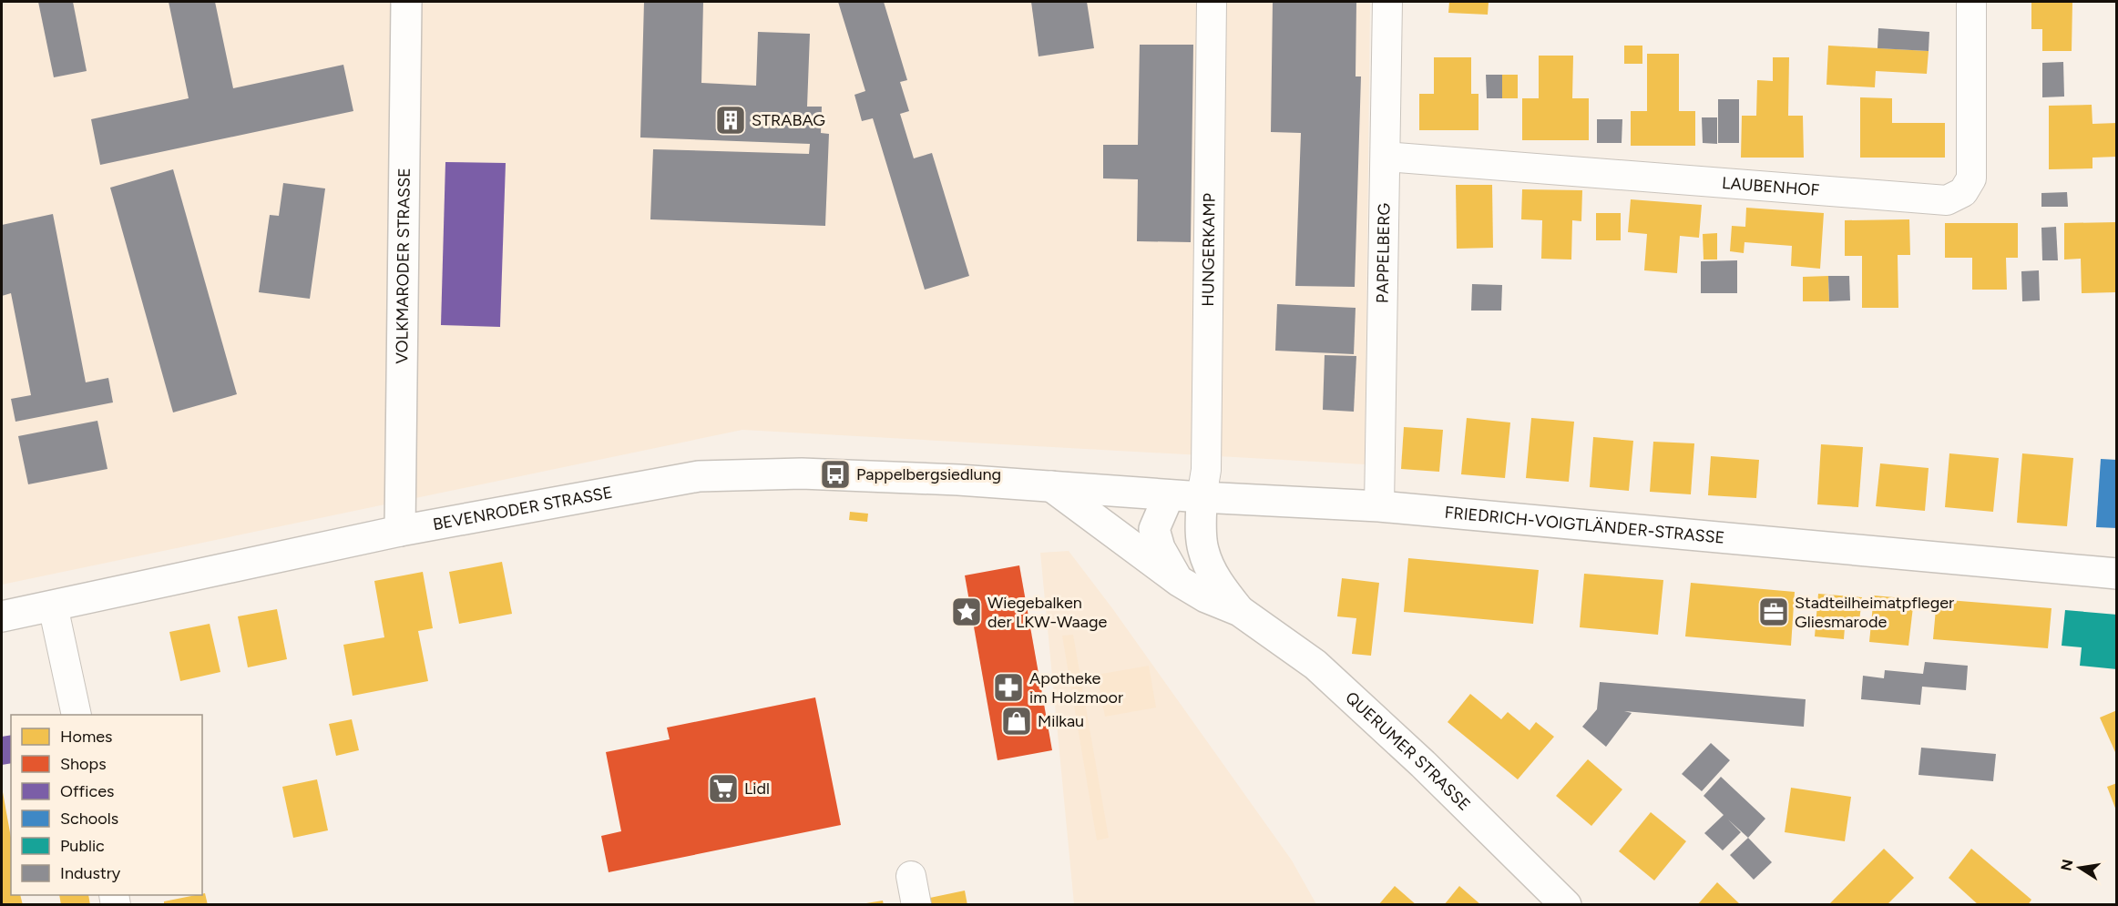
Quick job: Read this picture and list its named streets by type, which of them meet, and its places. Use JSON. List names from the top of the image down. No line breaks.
{"streets":{"main road":["VOLKMARODER STRASSE","BEVENRODER STRASSE","FRIEDRICH-VOIGTLÄNDER-STRASSE","QUERUMER STRASSE"],"street":["LAUBENHOF","HUNGERKAMP","PAPPELBERG"]},"crossings":[["LAUBENHOF","PAPPELBERG"],["HUNGERKAMP","FRIEDRICH-VOIGTLÄNDER-STRASSE"],["HUNGERKAMP","QUERUMER STRASSE"],["PAPPELBERG","FRIEDRICH-VOIGTLÄNDER-STRASSE"],["VOLKMARODER STRASSE","BEVENRODER STRASSE"],["BEVENRODER STRASSE","FRIEDRICH-VOIGTLÄNDER-STRASSE"],["BEVENRODER STRASSE","QUERUMER STRASSE"],["FRIEDRICH-VOIGTLÄNDER-STRASSE","QUERUMER STRASSE"]],"places":{"building":["STRABAG"],"bus stop":["Pappelbergsiedlung"],"place":["Wiegebalken der LKW-Waage"],"office":["Stadteilheimatpfleger Gliesmarode"],"pharmacy":["Apotheke im Holzmoor"],"shop":["Milkau"],"supermarket":["Lidl"]},"legend":["Homes","Shops","Offices","Schools","Public","Industry"],"north":"left"}
